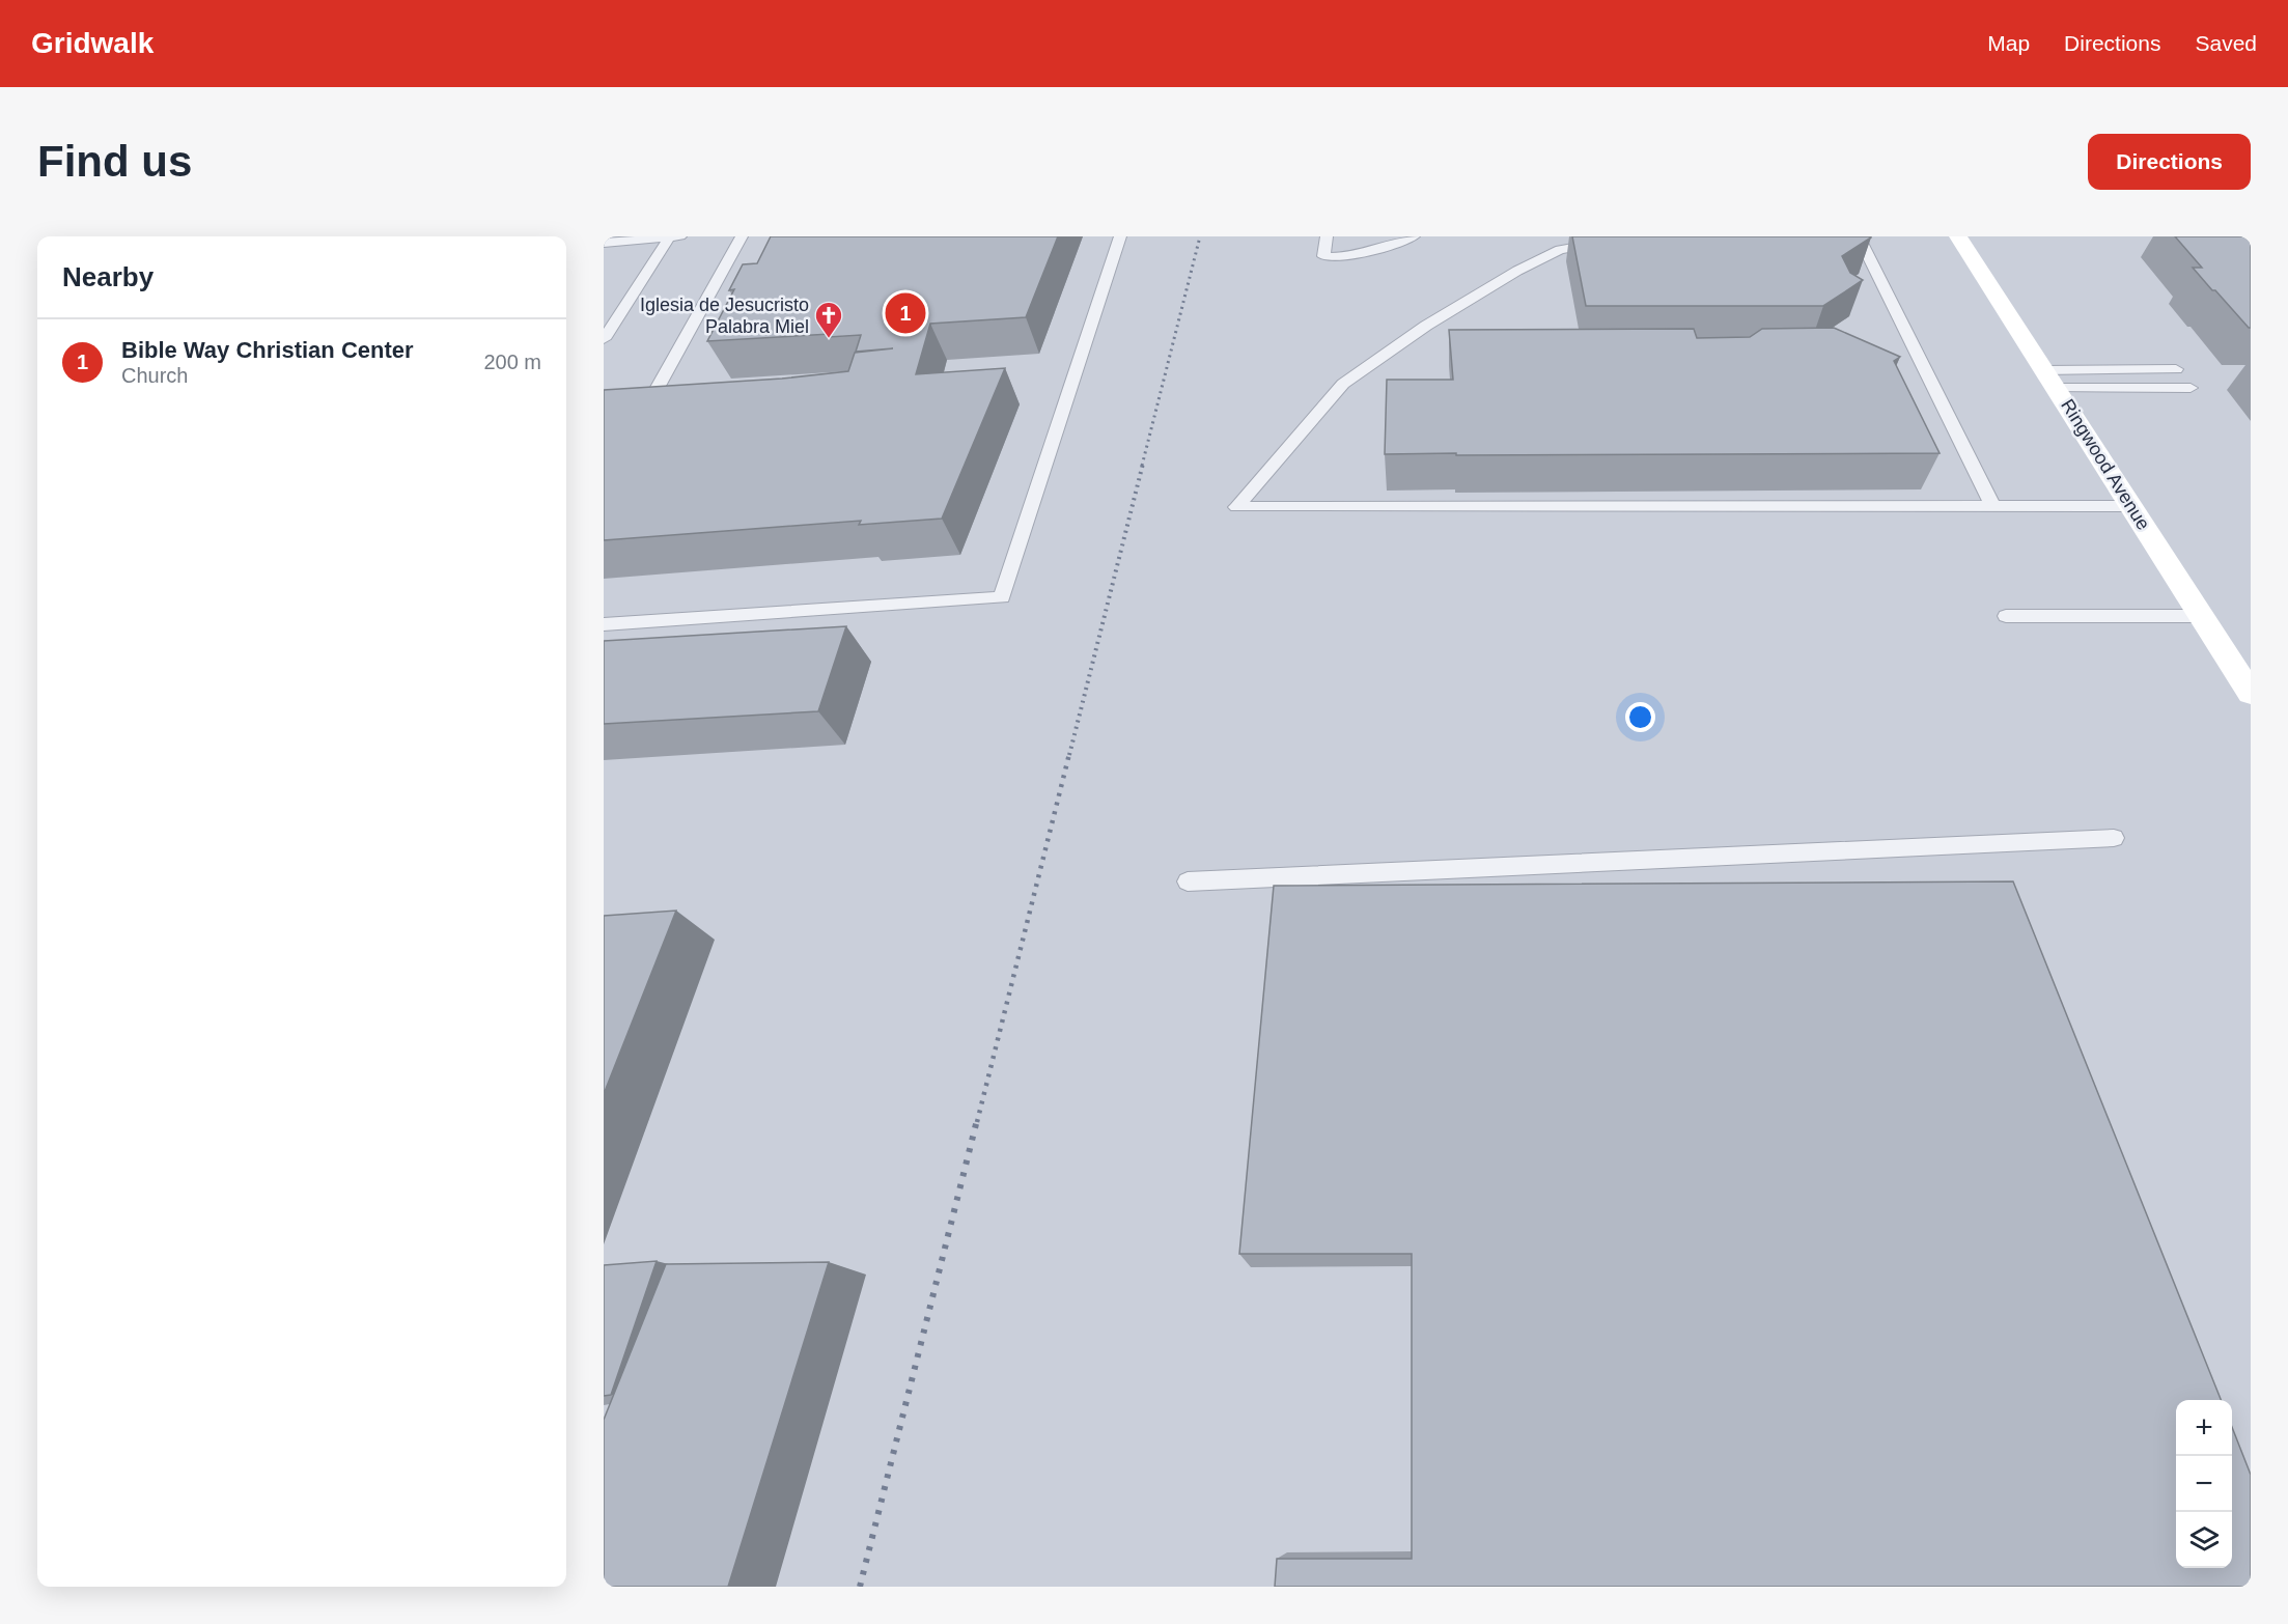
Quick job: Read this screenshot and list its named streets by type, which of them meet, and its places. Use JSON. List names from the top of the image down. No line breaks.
{"streets":{"street":["Ringwood Avenue"]},"places":{"church":["Iglesia de Jesucristo Palabra Miel"]},"page":{"header":"Gridwalk","nav":["Map","Directions","Saved"],"buttons":"Directions","title":"Find us","heading":"Nearby","pins":"1","list":[{"mark":"1","name":"Bible Way Christian Center","note":"Church","value":"200 m"}],"map_buttons":["+","−"]}}
